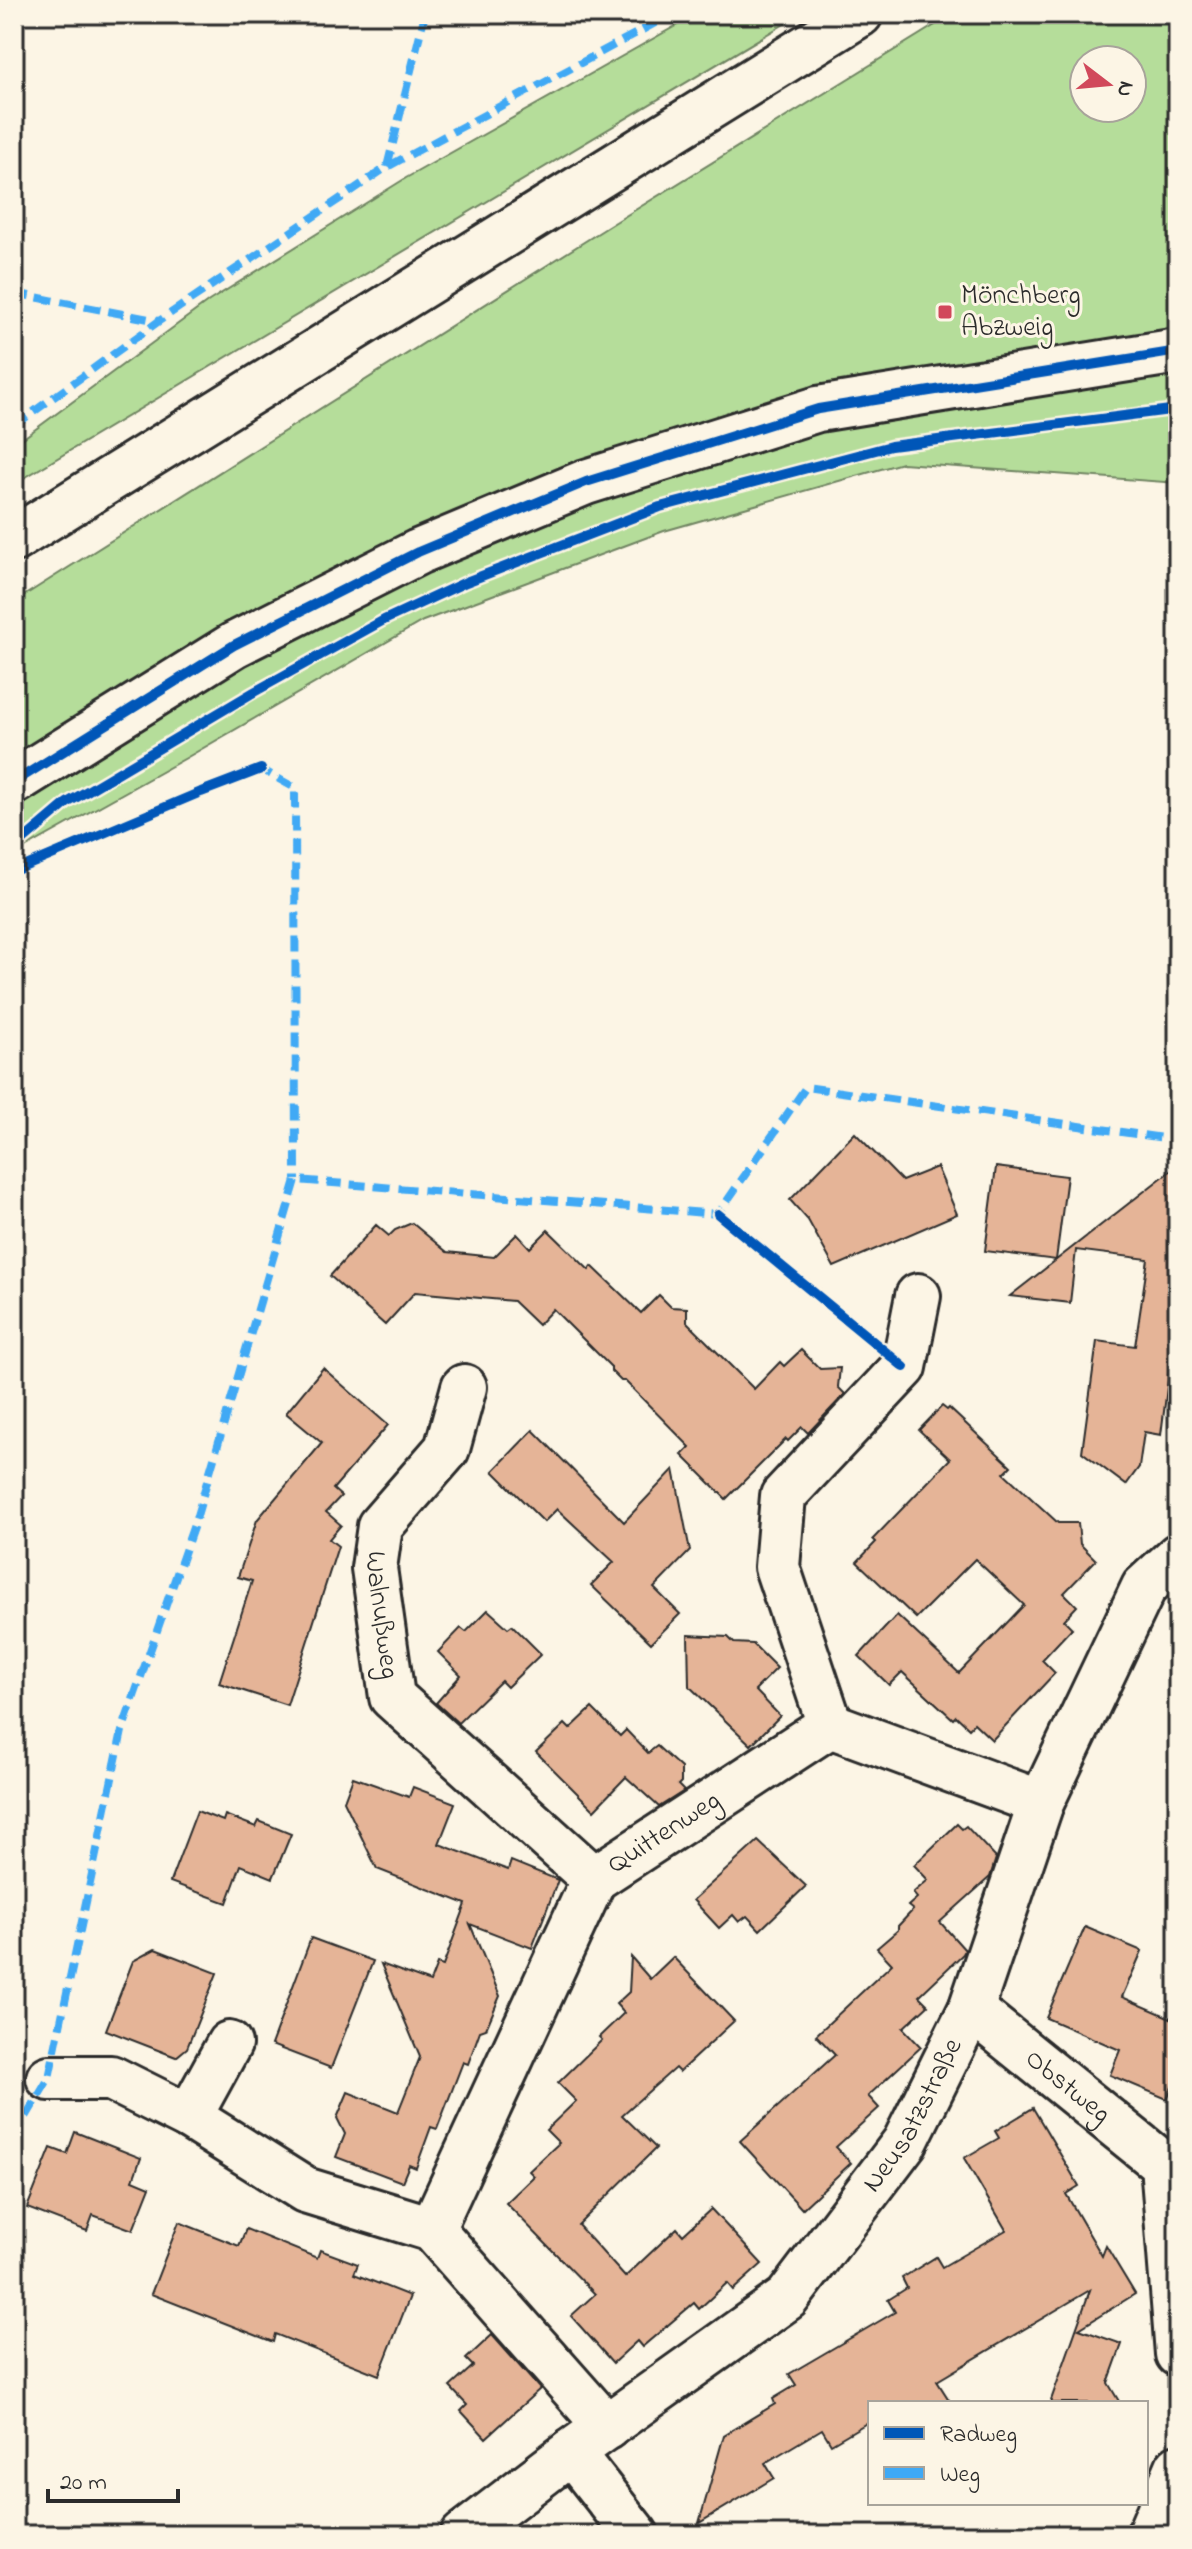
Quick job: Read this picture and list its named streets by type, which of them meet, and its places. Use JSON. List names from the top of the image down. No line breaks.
{"streets":{"street":["Walnußweg","Quittenweg","Obstweg","Neusatzstraße"]},"crossings":[["Walnußweg","Quittenweg"],["Obstweg","Neusatzstraße"]],"places":{"transit":["Mönchberg Abzweig"]},"legend":["Radweg","Weg"],"scale_bar":"20 m","north":"right"}
